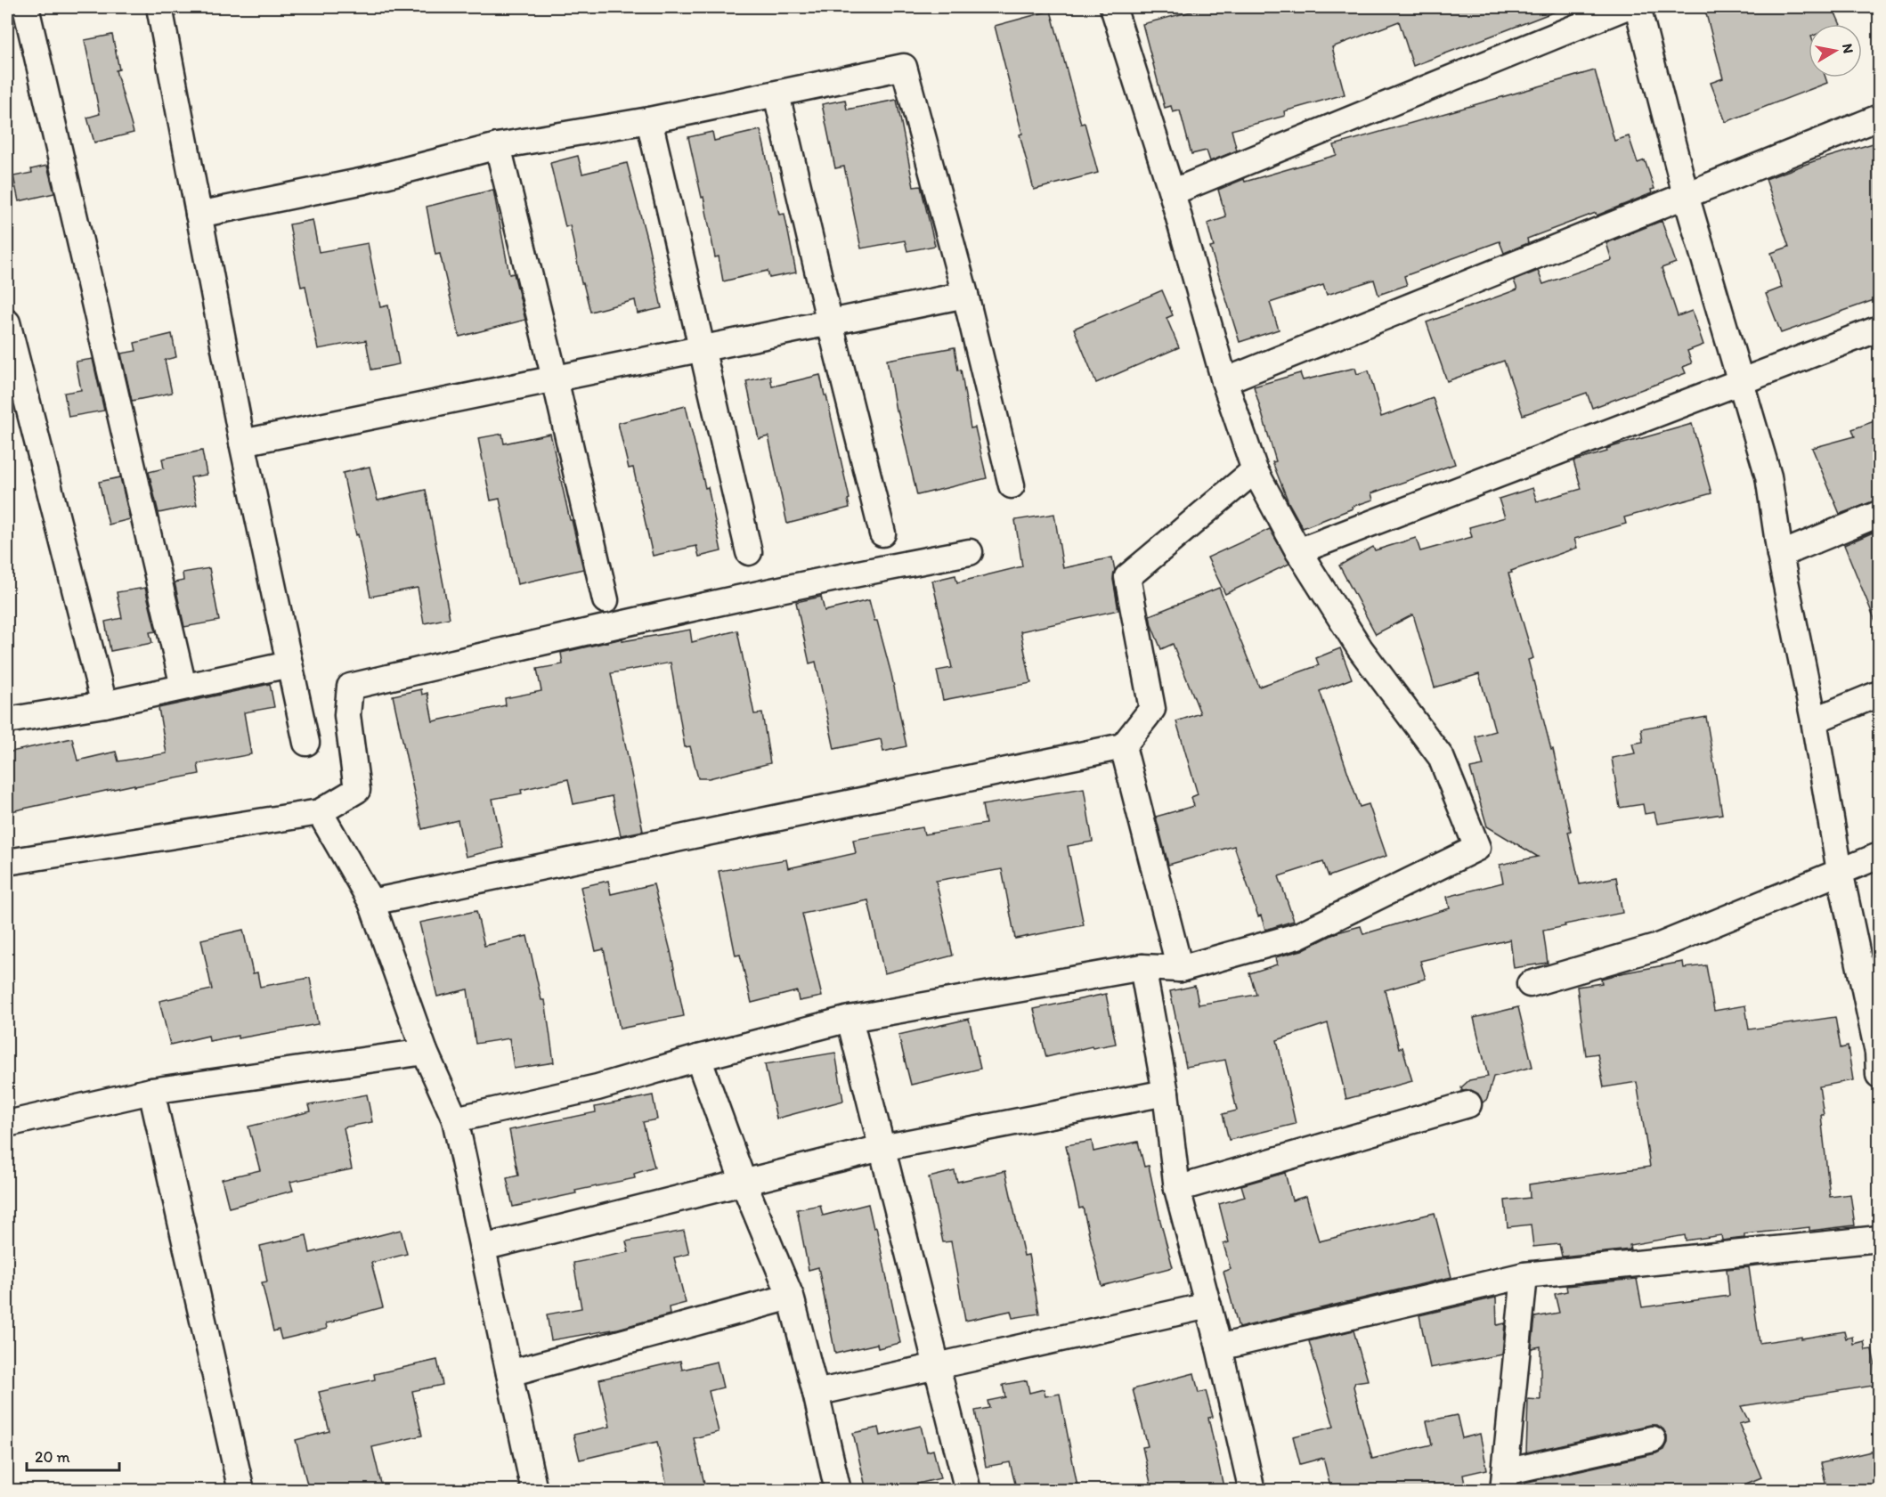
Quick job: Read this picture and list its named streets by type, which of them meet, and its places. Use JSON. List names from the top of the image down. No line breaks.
{"scale_bar":"20 m","north":"right"}
